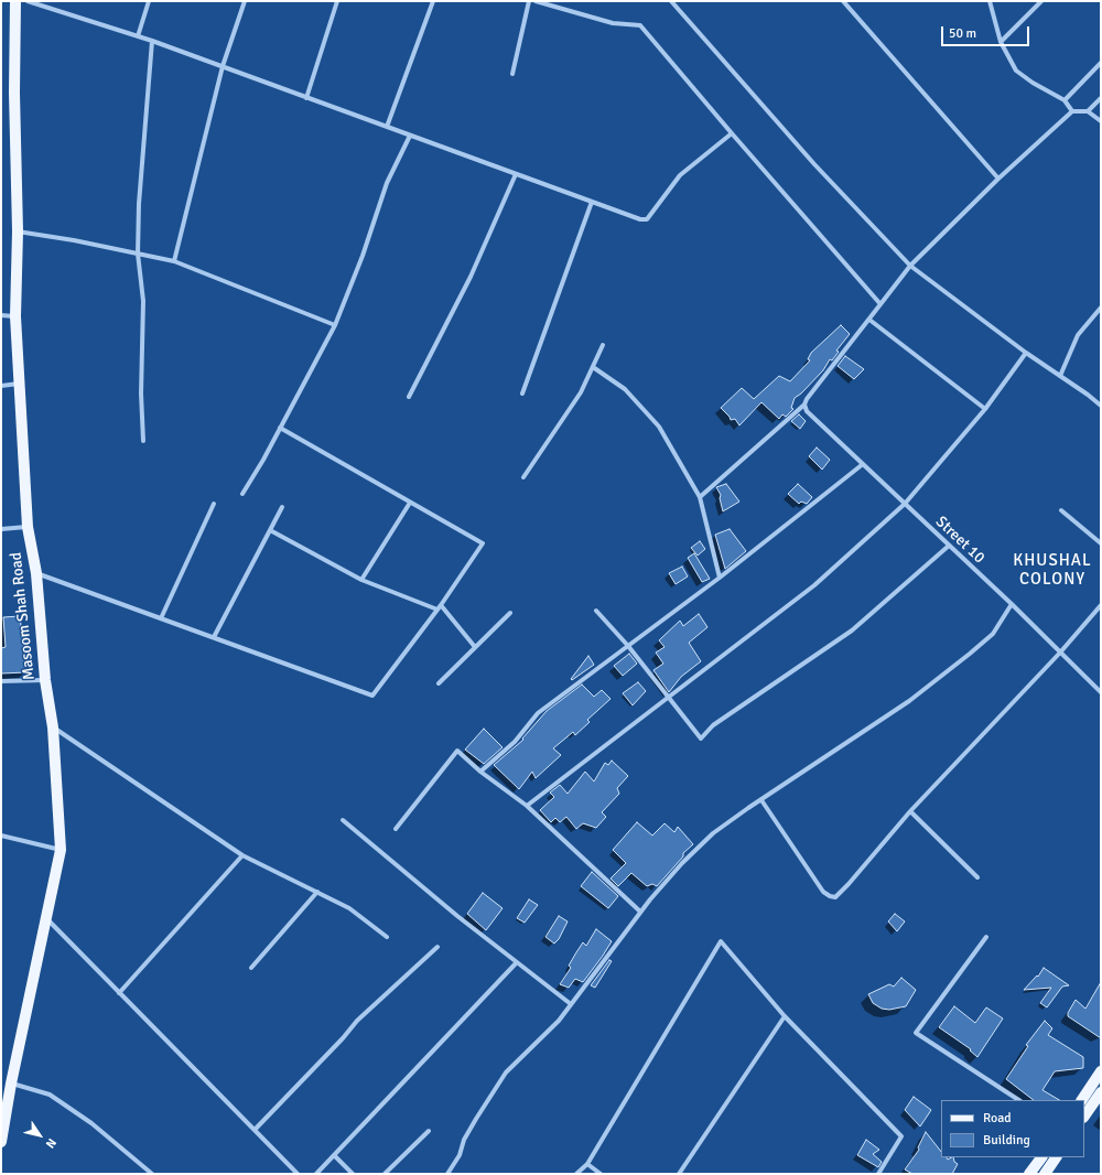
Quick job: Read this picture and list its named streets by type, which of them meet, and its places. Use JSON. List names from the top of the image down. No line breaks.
{"streets":{"main road":["Masoom Shah Road"],"street":["Street 10"]},"districts":["KHUSHAL COLONY"],"legend":["Road","Building"],"scale_bar":"50 m","north":"bottom right"}
